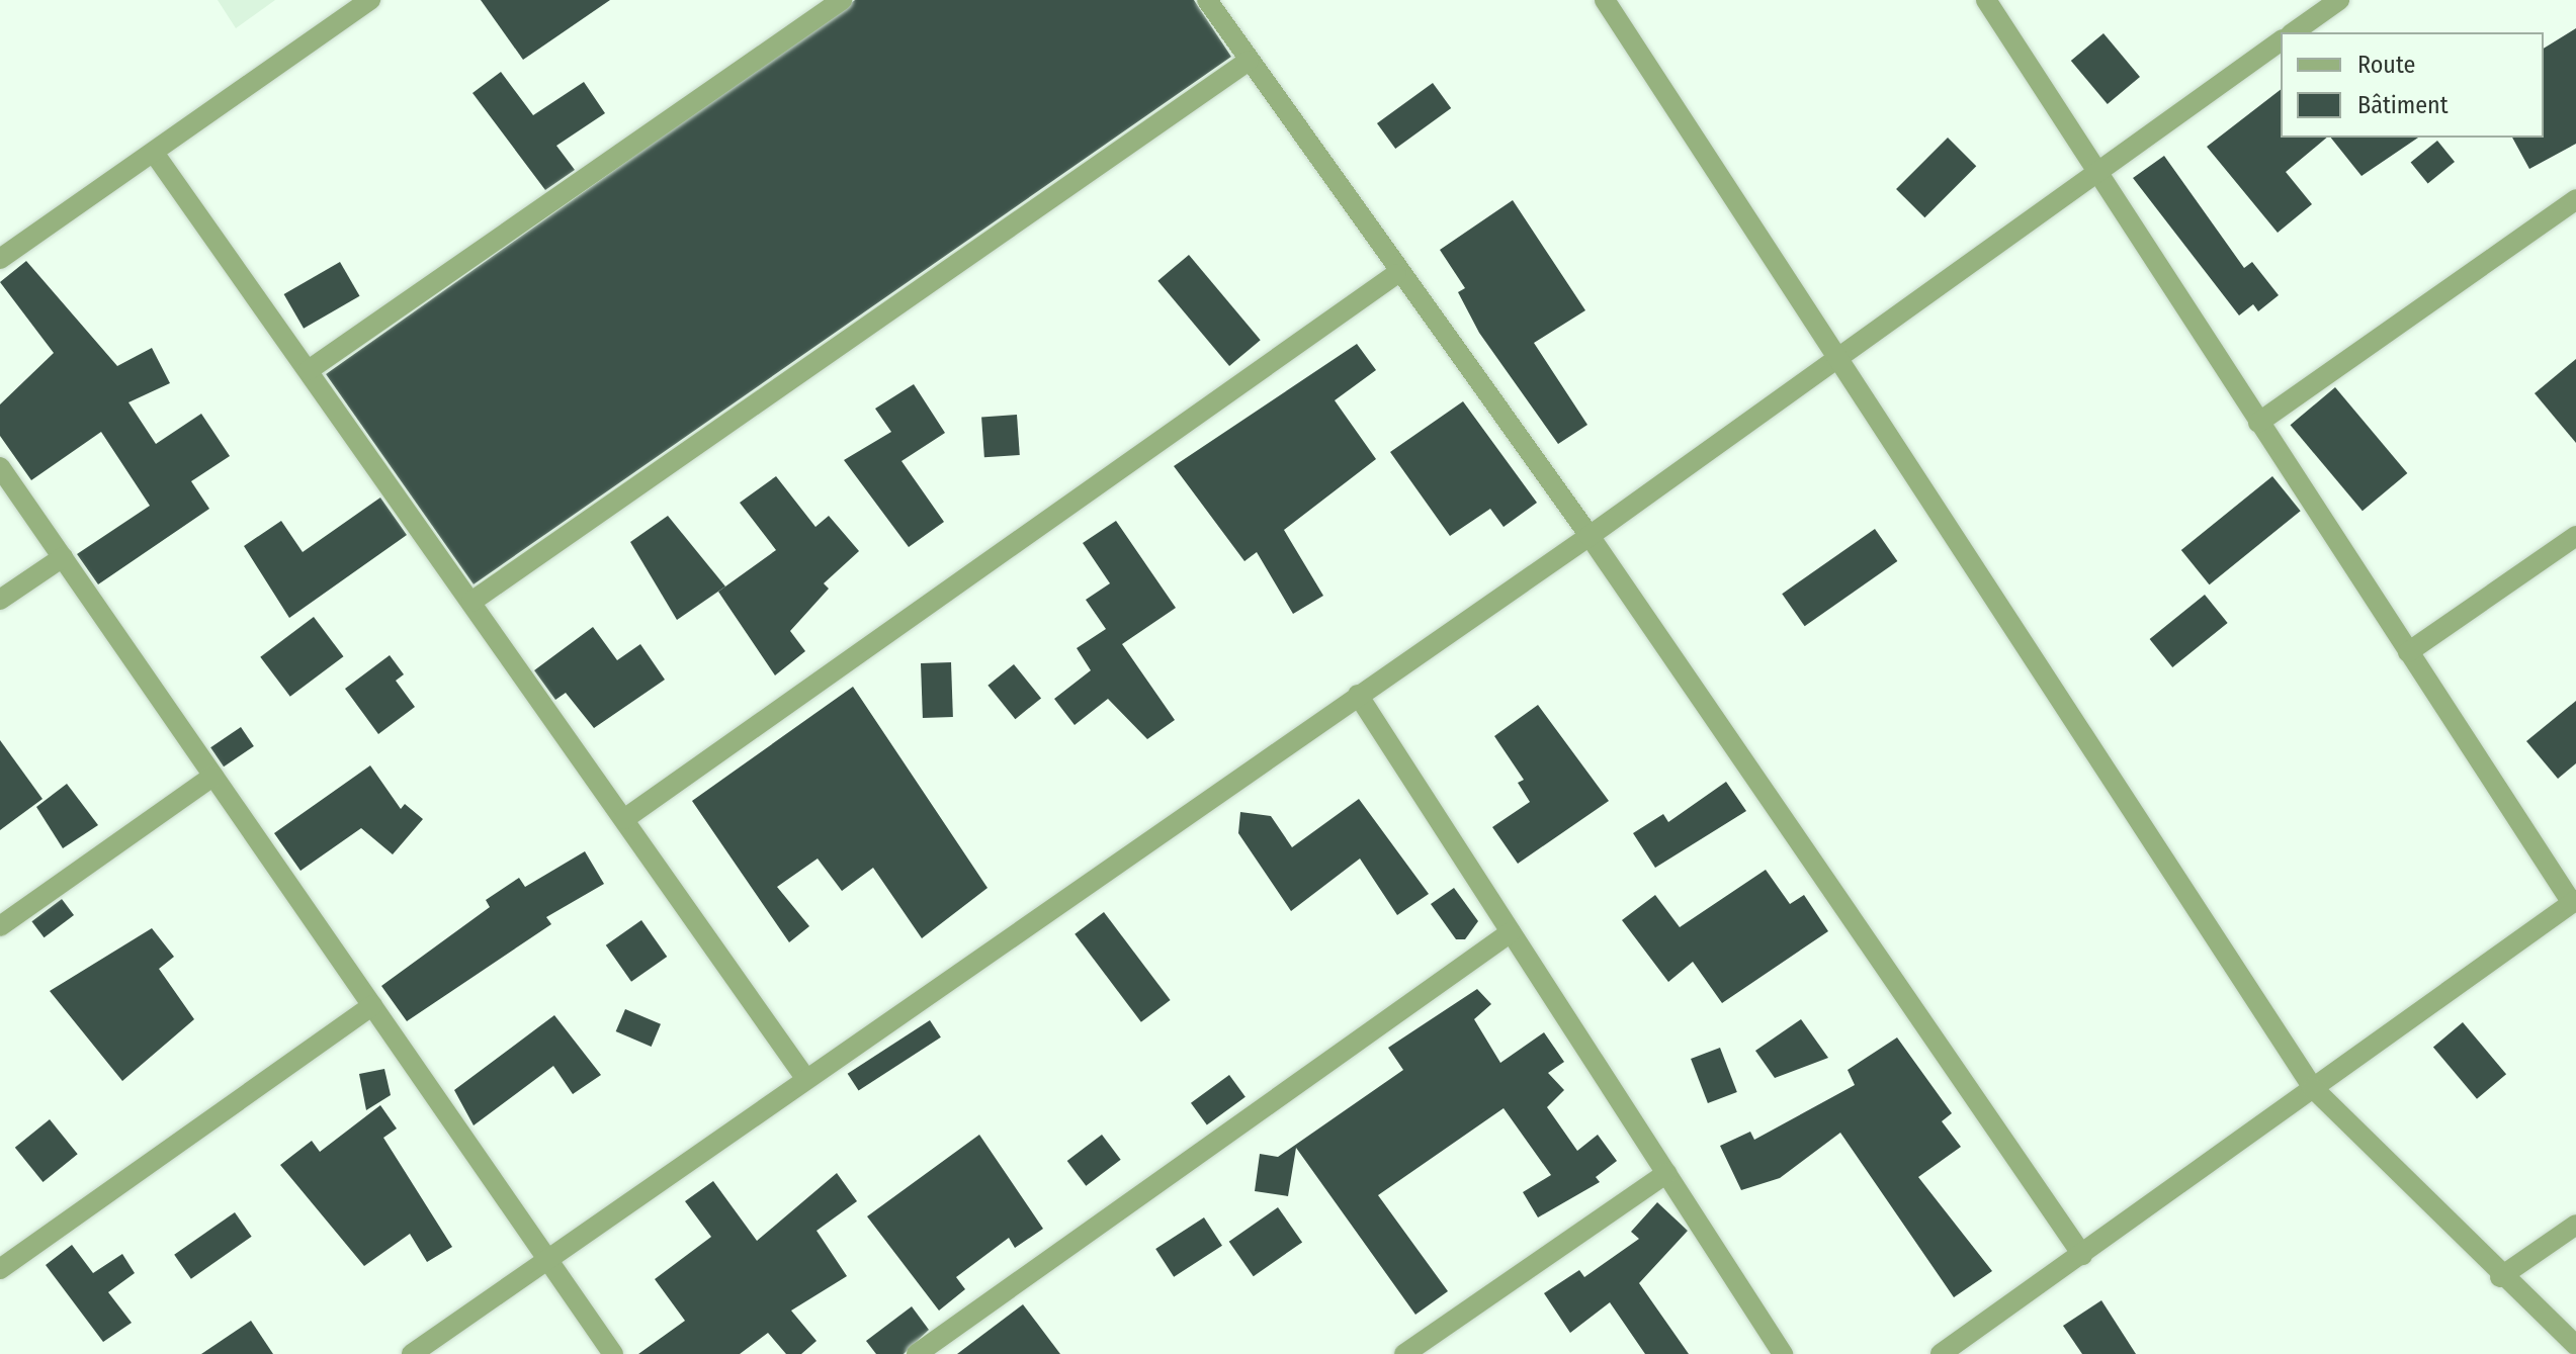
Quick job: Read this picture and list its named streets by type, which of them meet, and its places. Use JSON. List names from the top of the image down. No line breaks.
{"legend":["Route","Bâtiment"]}
